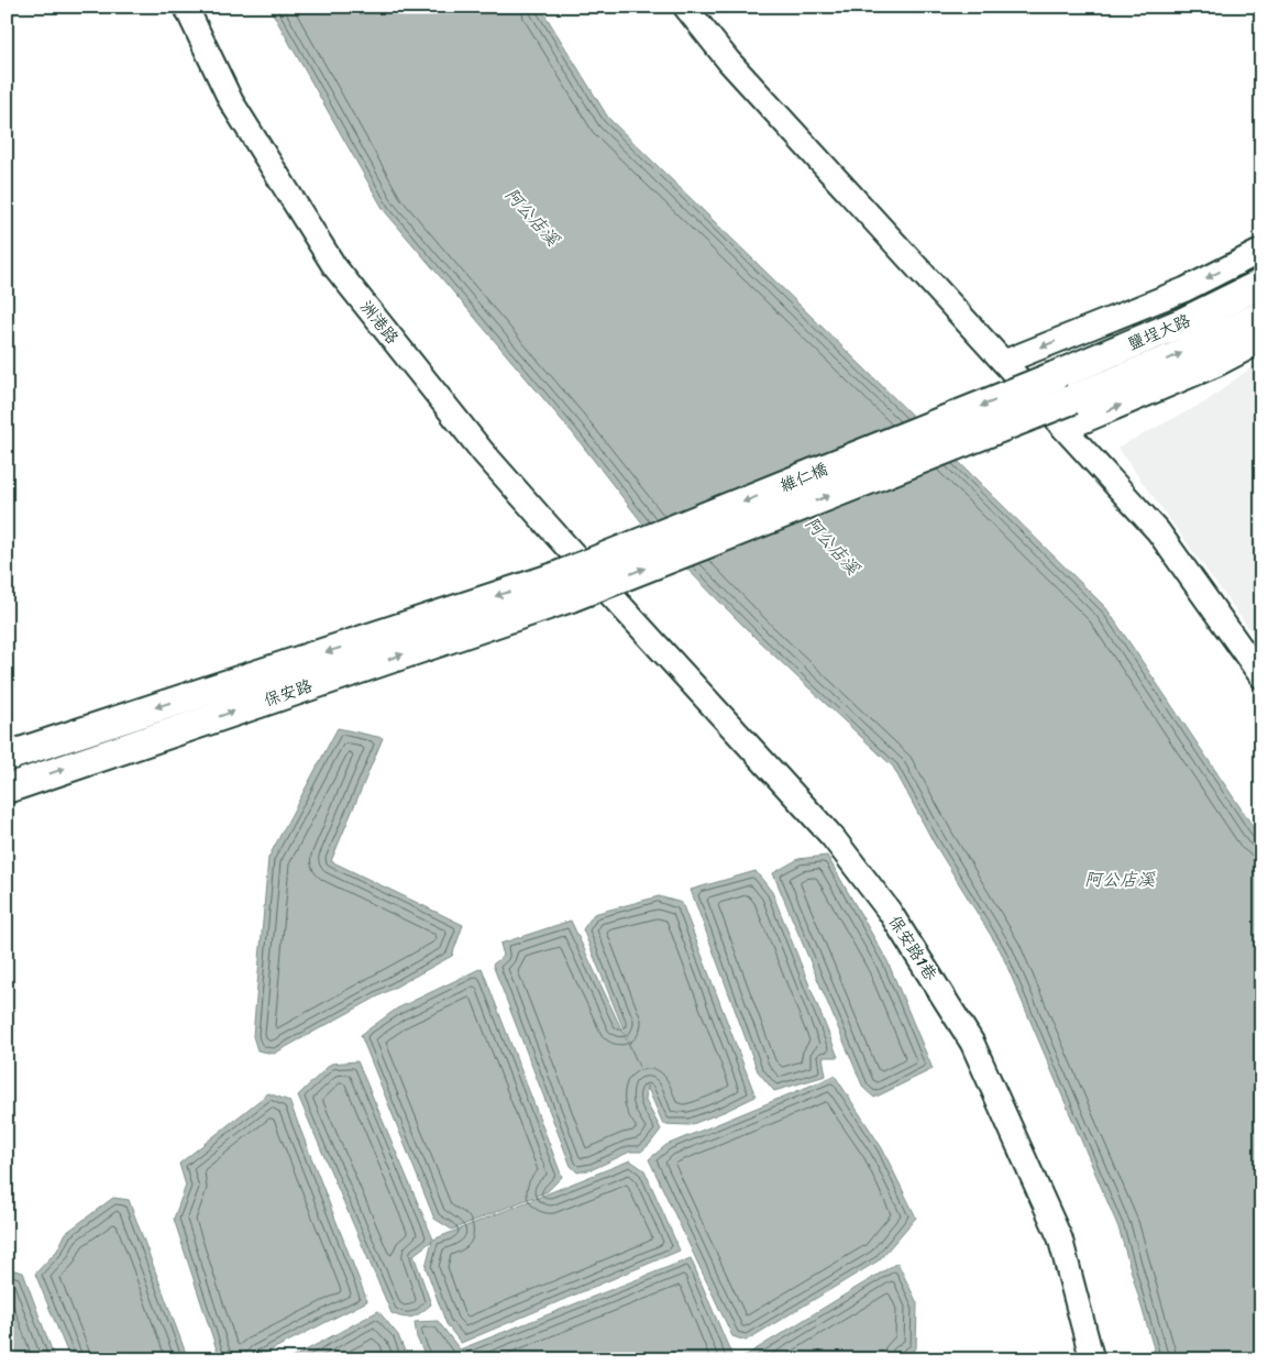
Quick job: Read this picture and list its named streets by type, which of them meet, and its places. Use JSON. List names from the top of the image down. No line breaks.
{"streets":{"main road":["鹽埕大路","維仁橋","保安路"],"street":["洲港路","保安路1巷"]},"crossings":[["洲港路","保安路1巷"],["鹽埕大路","維仁橋"],["維仁橋","保安路"]],"water":["阿公店溪"]}
